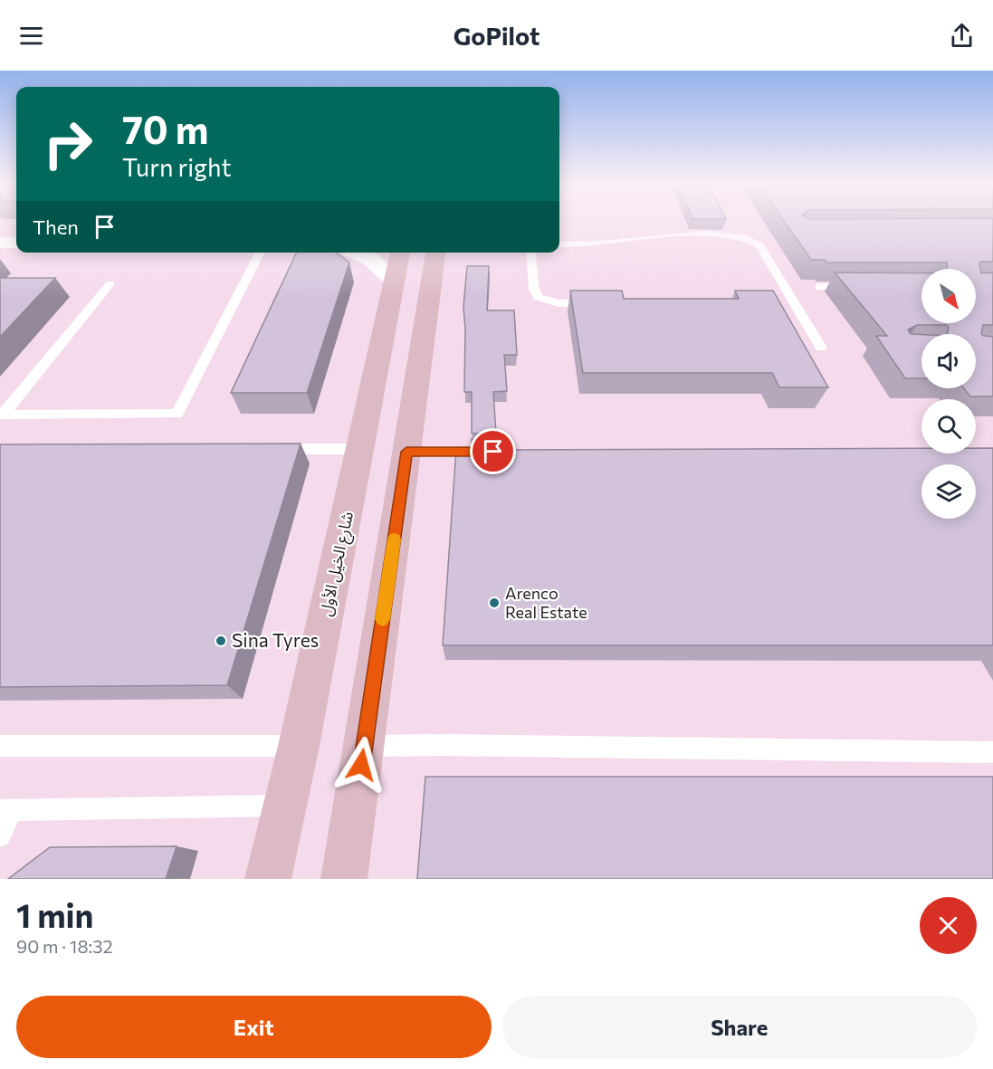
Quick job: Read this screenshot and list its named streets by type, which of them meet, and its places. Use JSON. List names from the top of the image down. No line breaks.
{"streets":{"main road":["شارع الخيل الأول"]},"places":["Arenco Real Estate","Sina Tyres"],"north":"bottom right","page":{"header":"GoPilot","turn":["70 m","Turn right"],"then":"Then","heading":["1 min","90 m · 18:32"],"buttons":["Exit","Share"]}}
